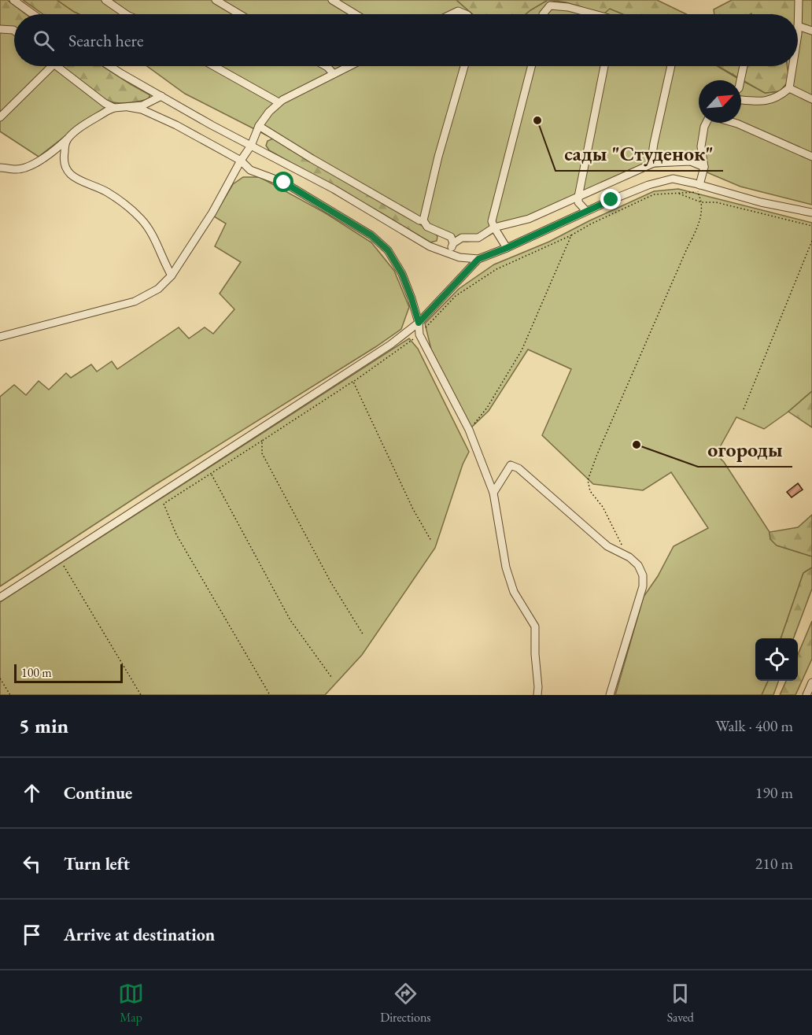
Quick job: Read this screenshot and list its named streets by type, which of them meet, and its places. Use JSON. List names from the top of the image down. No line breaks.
{"places":["сады \"Студенок\"","огороды"],"scale_bar":"100 m","north":"top right","page":{"search":"Search here","scale":"100 m","heading":["5 min","Walk · 400 m"],"list":[["Continue","190 m"],["Turn left","210 m"],"Arrive at destination"],"nav":["Map","Directions","Saved"]}}
